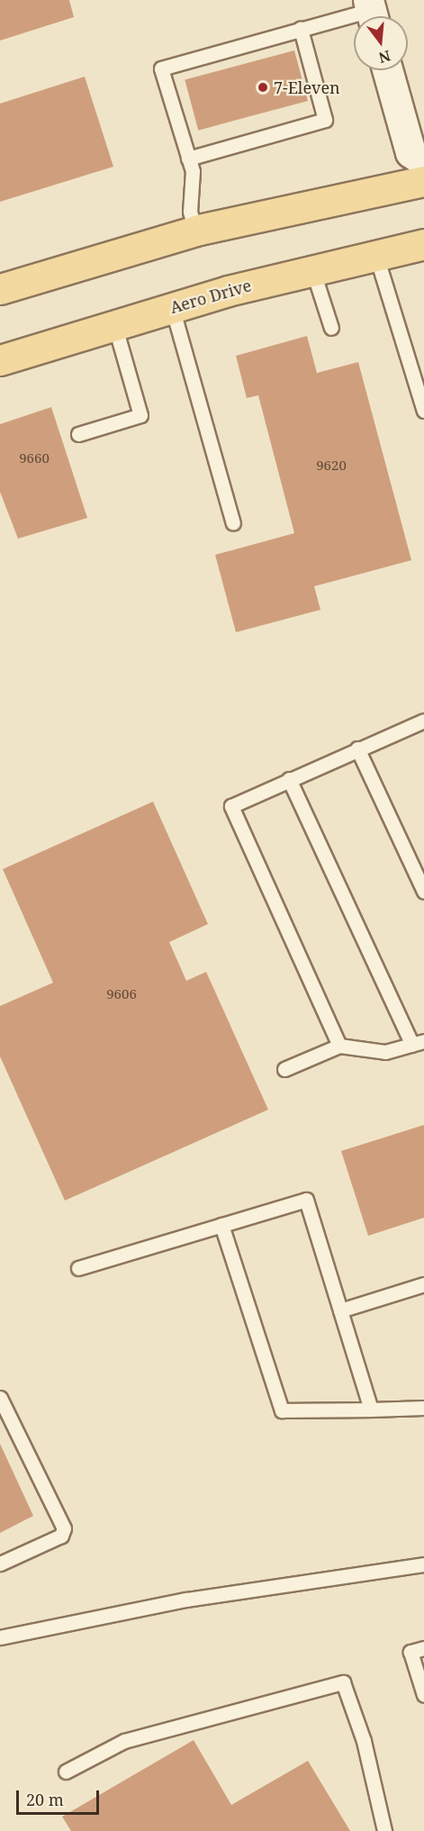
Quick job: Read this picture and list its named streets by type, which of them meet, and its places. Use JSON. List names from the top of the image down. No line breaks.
{"streets":{"main road":["Aero Drive"]},"places":["7-Eleven"],"house_numbers":["9660","9620","9606"],"scale_bar":"20 m","north":"bottom"}
